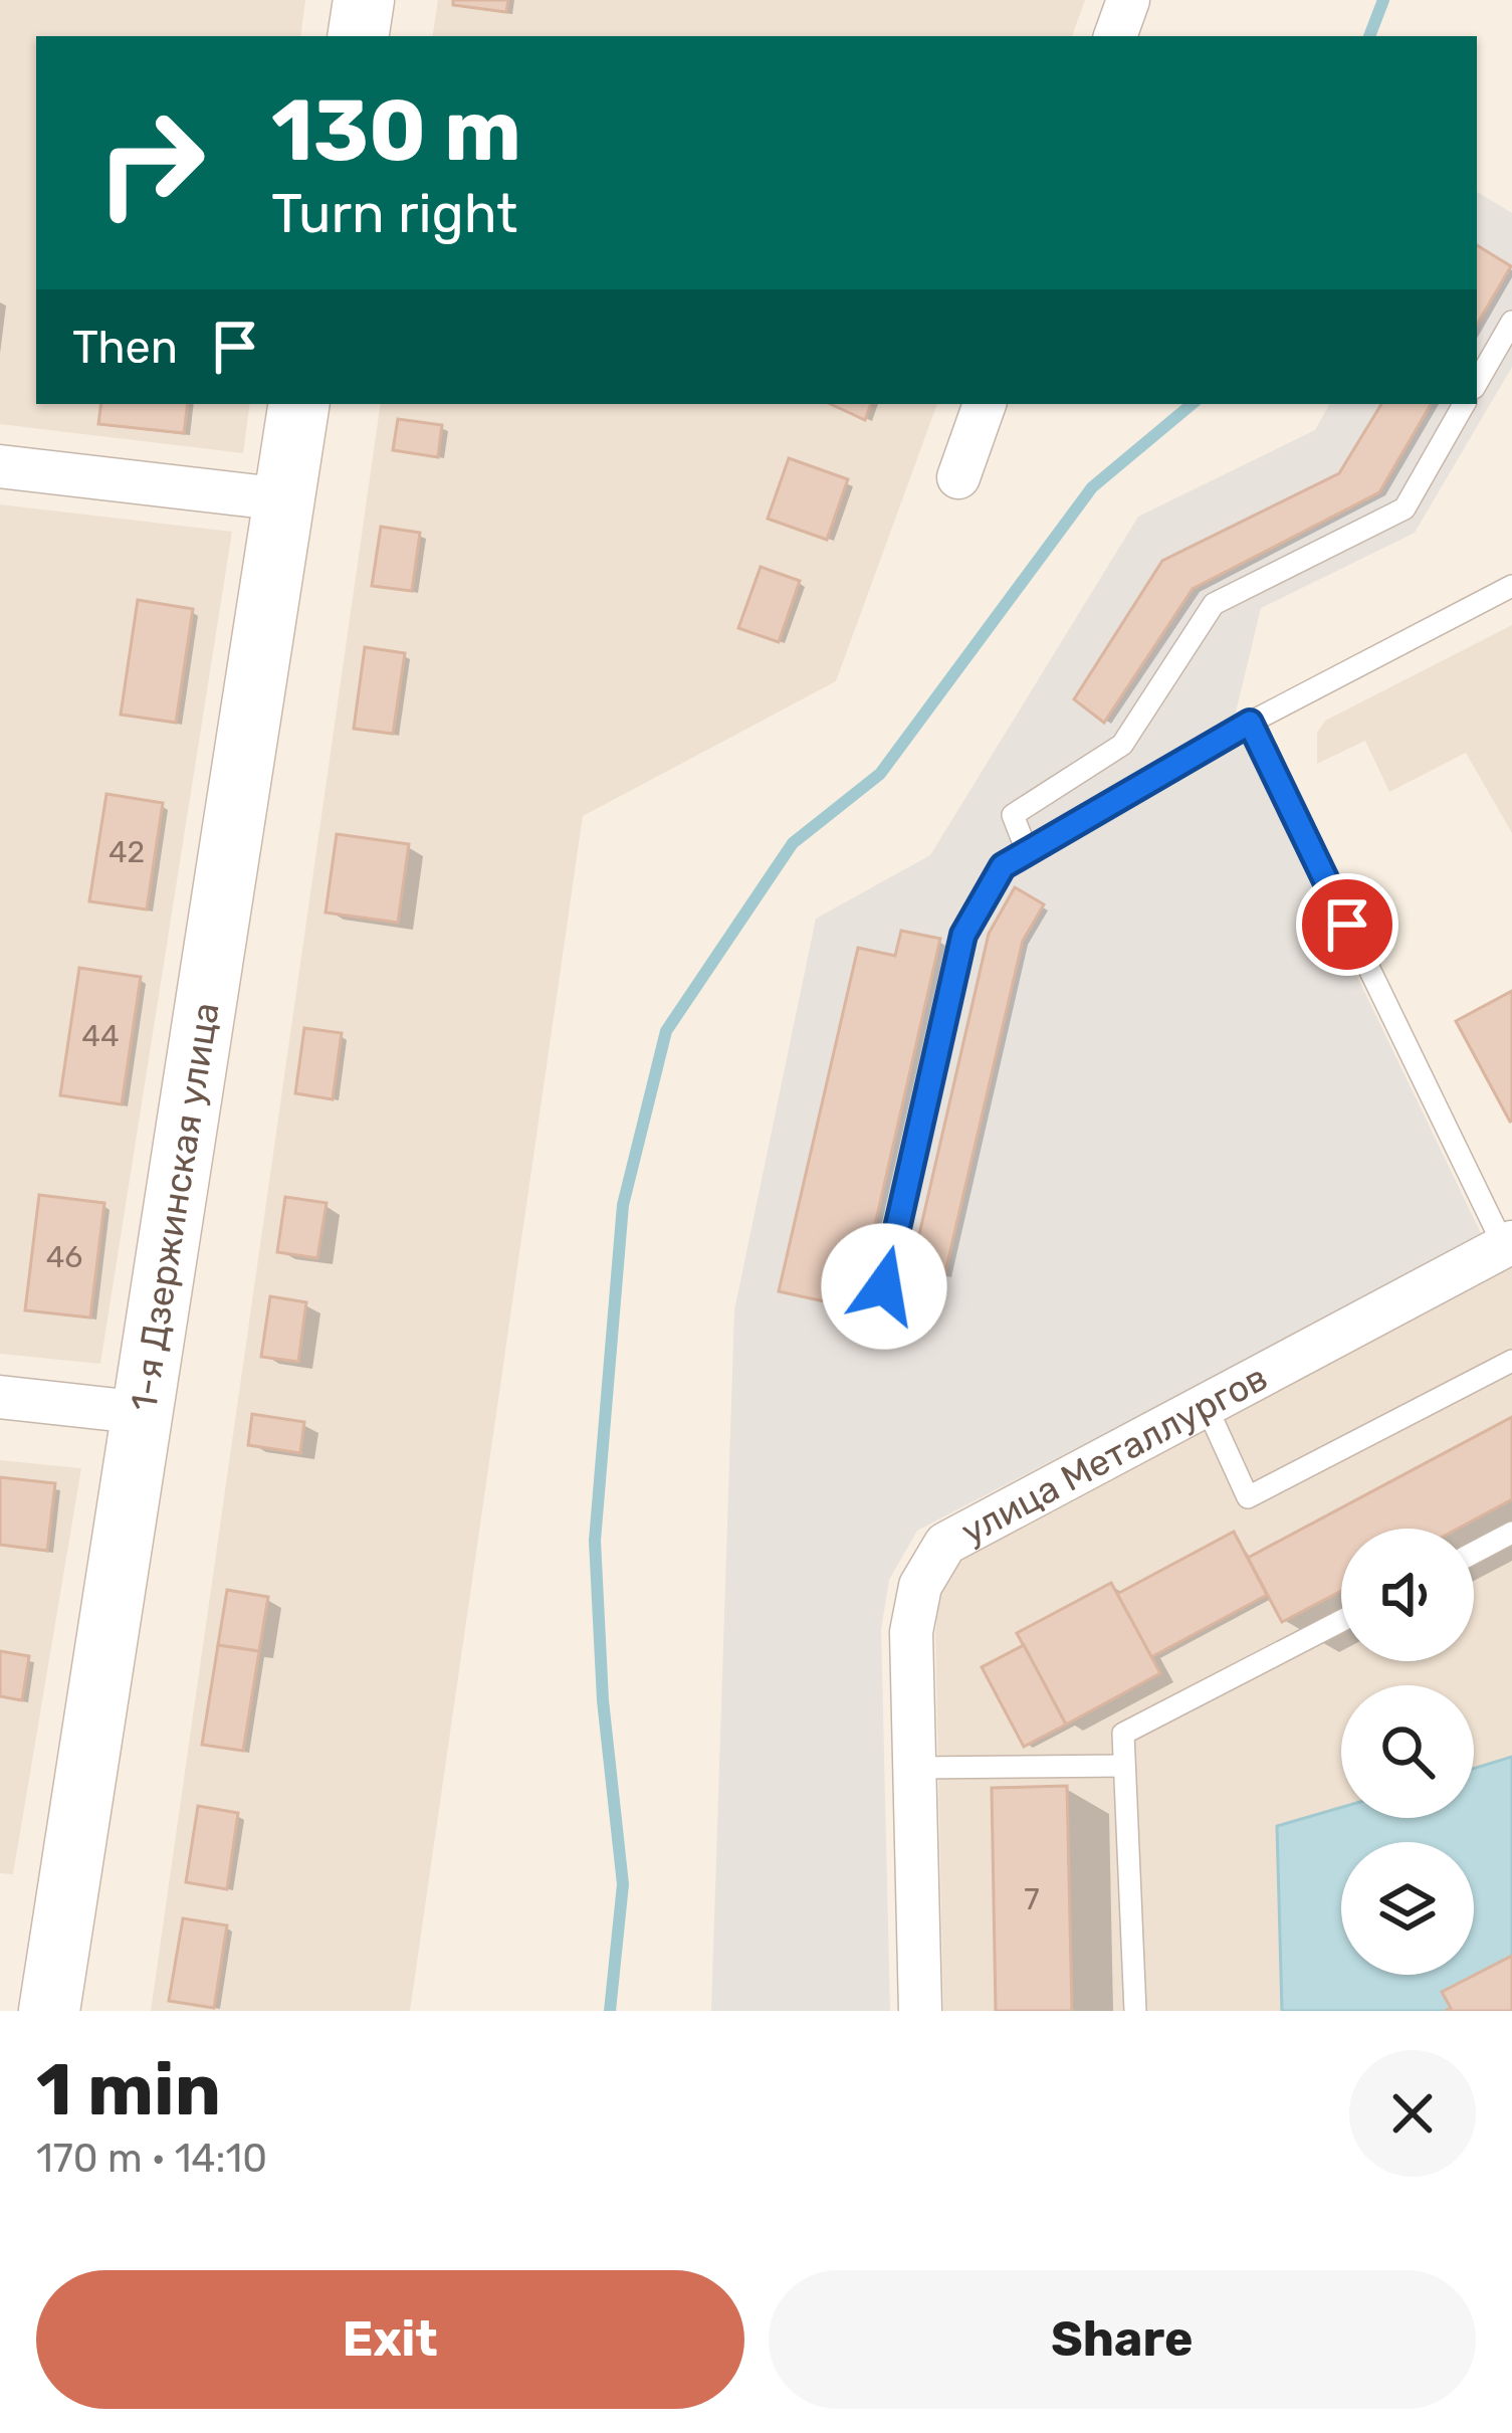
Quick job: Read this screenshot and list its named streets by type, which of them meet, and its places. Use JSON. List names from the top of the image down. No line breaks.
{"streets":{"street":["1-я Дзержинская улица","улица Металлургов"]},"house_numbers":["42","44","46","7"],"page":{"turn":["130 m","Turn right"],"then":"Then","heading":["1 min","170 m · 14:10"],"buttons":["Exit","Share"]}}
